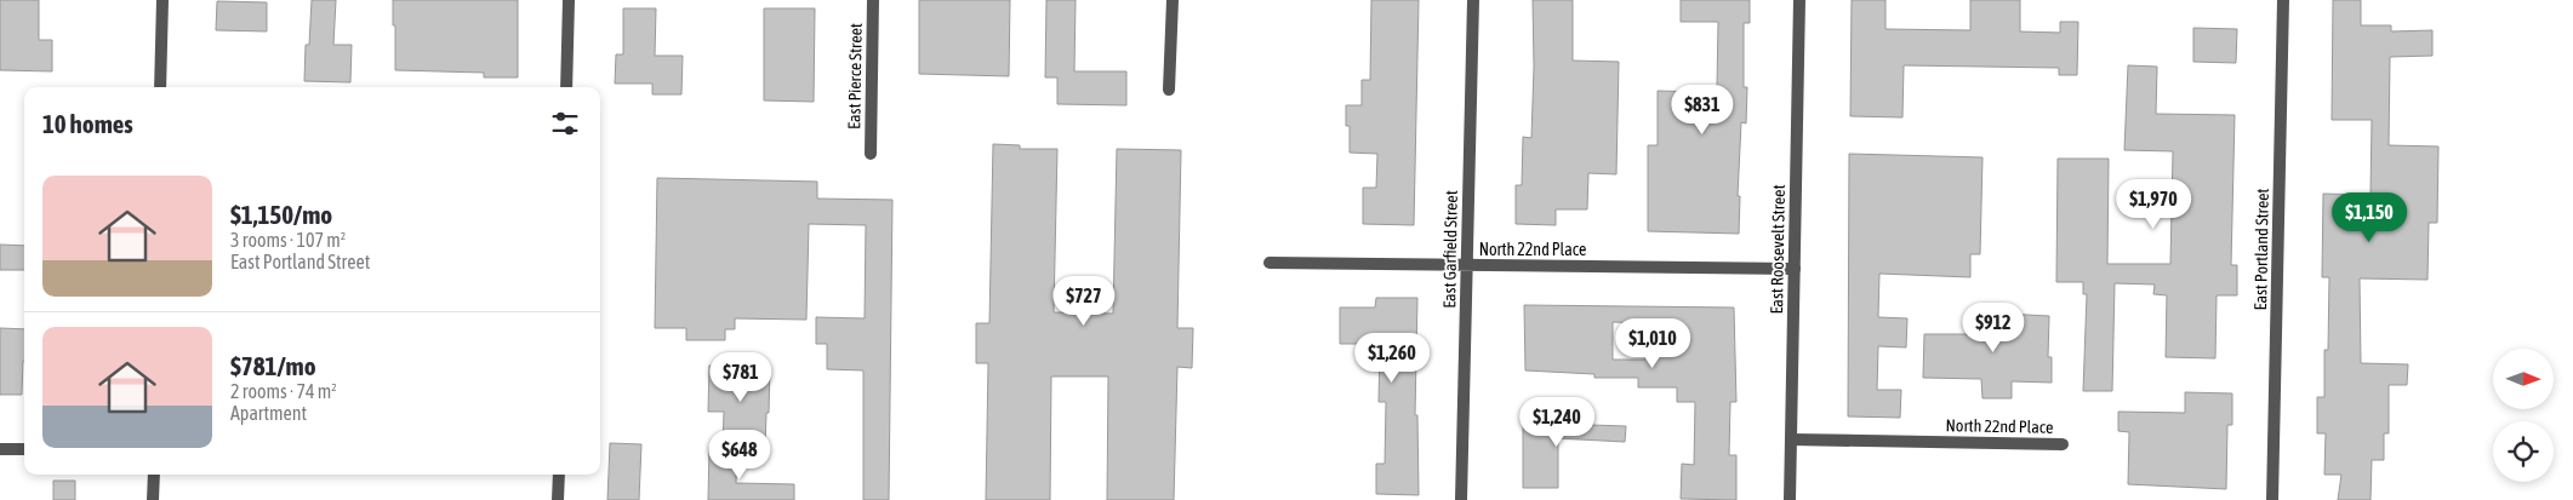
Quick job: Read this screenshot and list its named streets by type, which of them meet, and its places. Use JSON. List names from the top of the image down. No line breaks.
{"streets":{"street":["East Pierce Street","East Garfield Street","North 22nd Place","East Roosevelt Street","East Portland Street"]},"crossings":[["East Garfield Street","North 22nd Place"],["North 22nd Place","East Roosevelt Street"]],"north":"right","page":{"price":["$831","$1,970","$1,150","$727","$912","$1,010","$1,260","$781","$1,240","$648"],"heading":"10 homes","list":[{"name":"$1,150/mo","note":"3 rooms · 107 m² · East Portland Street"},{"name":"$781/mo","note":"2 rooms · 74 m² · Apartment"}]}}
